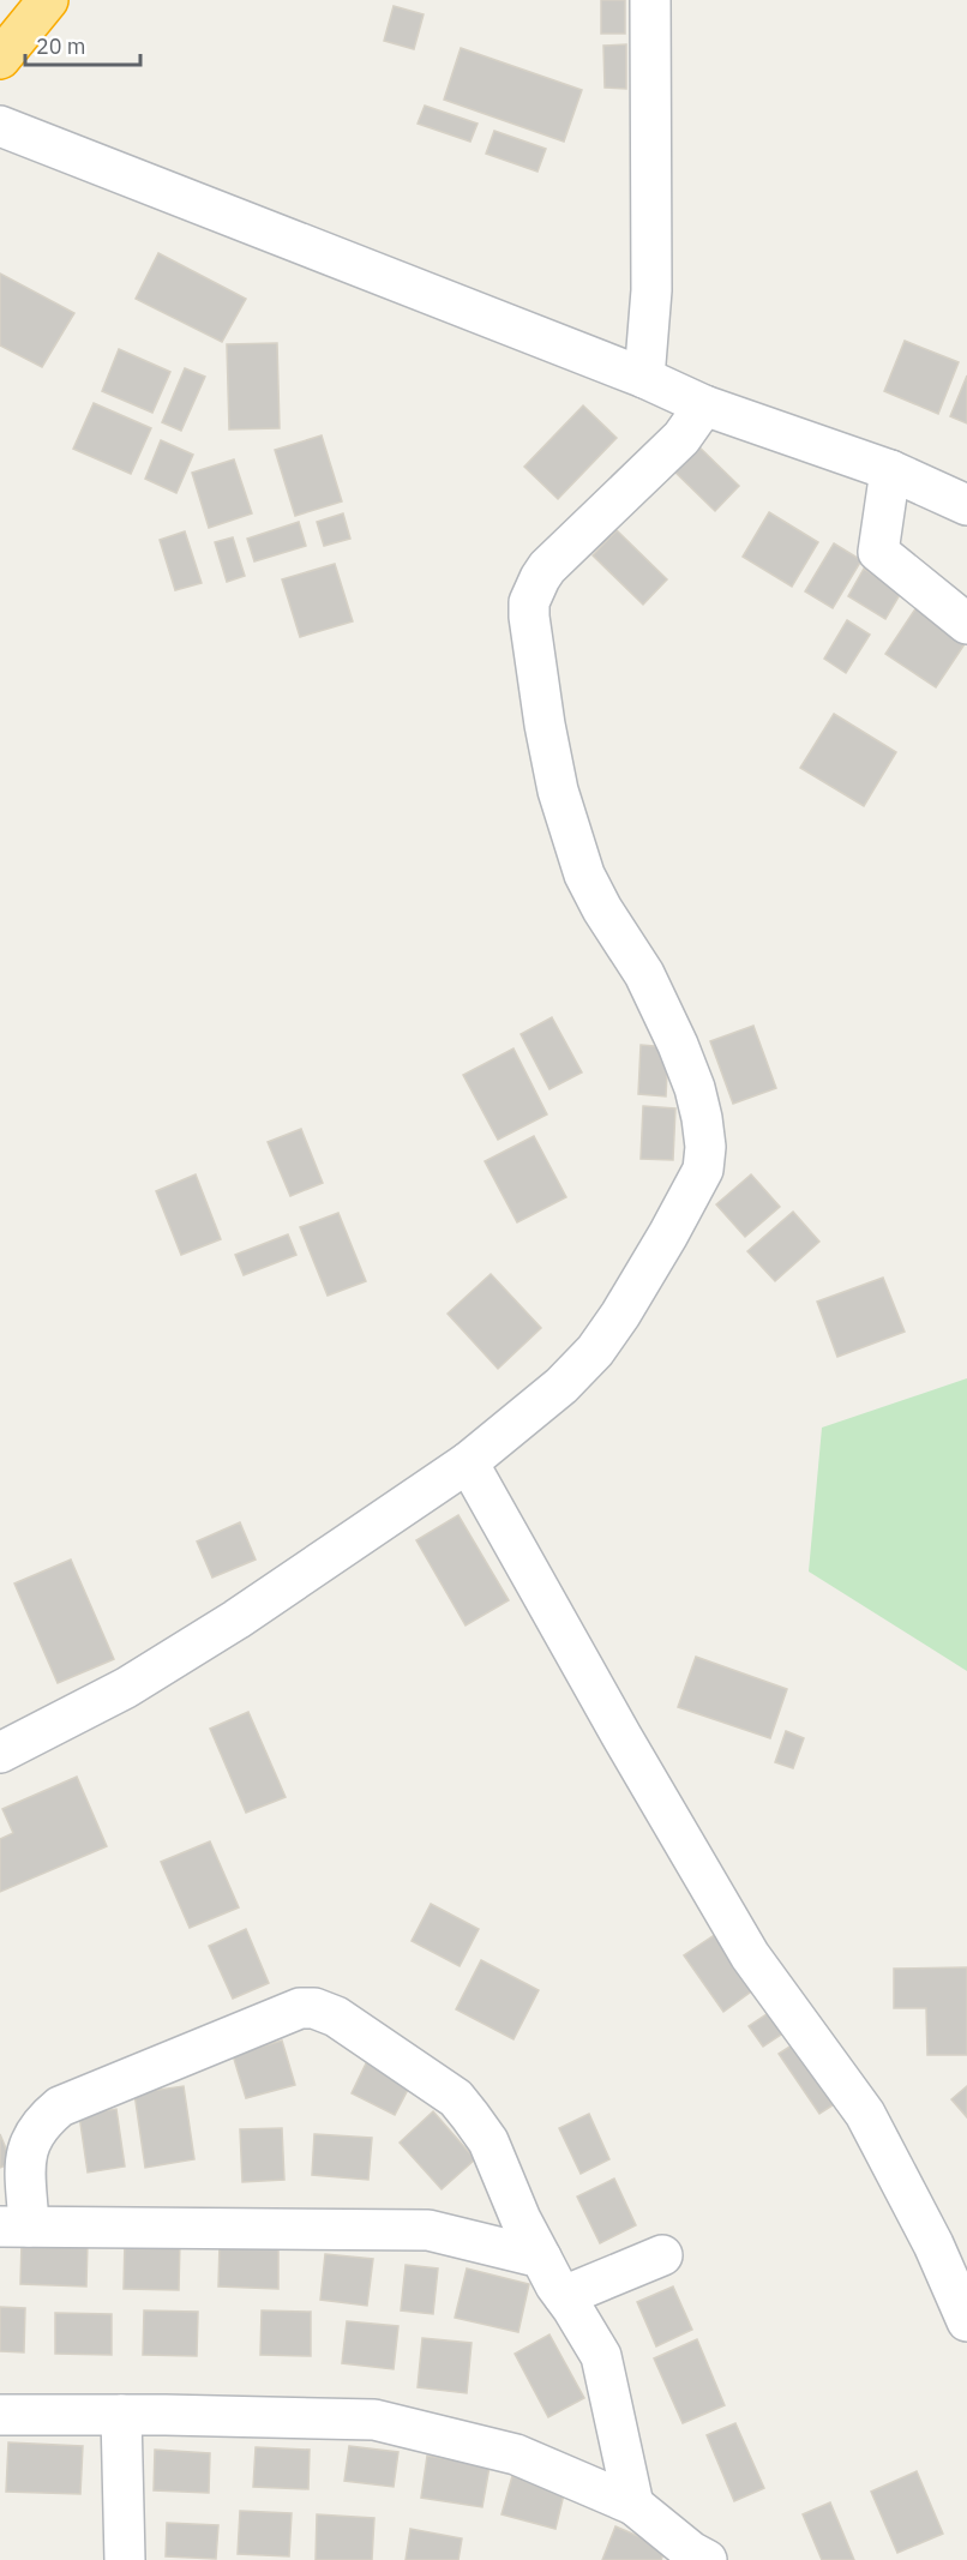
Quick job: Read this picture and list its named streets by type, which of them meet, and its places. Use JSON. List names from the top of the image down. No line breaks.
{"scale_bar":"20 m"}
